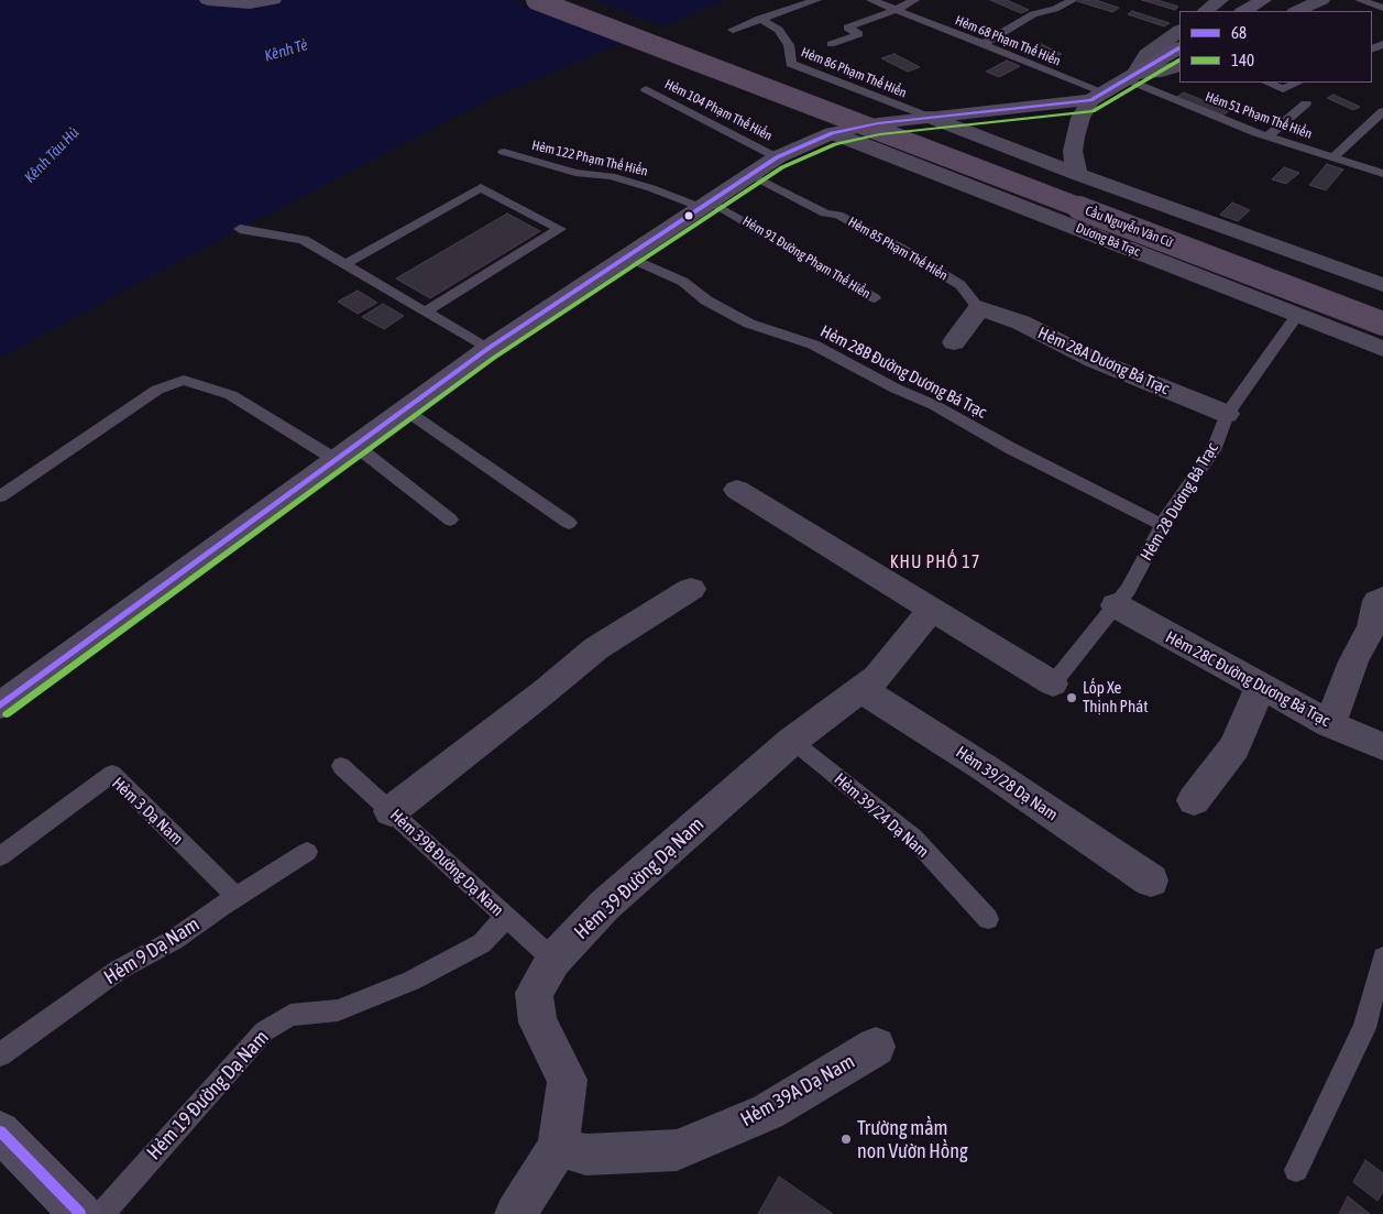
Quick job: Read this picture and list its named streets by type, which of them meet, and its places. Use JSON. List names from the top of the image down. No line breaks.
{"streets":{"main road":["Cầu Nguyễn Văn Cừ"],"street":["Dương Bá Trạc","Hẻm 28A Dương Bá Trạc","Hẻm 28C Đường Dương Bá Trạc","Hẻm 39/28 Dạ Nam","Hẻm 39 Đường Dạ Nam","Hẻm 39A Dạ Nam"],"lane":["Hẻm 68 Phạm Thế Hiển","Hẻm 86 Phạm Thế Hiển","Hẻm 104 Phạm Thế Hiển","Hẻm 51 Phạm Thế Hiển","Hẻm 122 Phạm Thế Hiển","Hẻm 85 Phạm Thế Hiển","Hẻm 91 Đường Phạm Thế Hiển","Hẻm 28B Đường Dương Bá Trạc","Hẻm 28 Dương Bá Trạc","Hẻm 3 Dạ Nam","Hẻm 39/24 Dạ Nam","Hẻm 39B Đường Dạ Nam","Hẻm 9 Dạ Nam","Hẻm 19 Đường Dạ Nam"]},"crossings":[["Hẻm 122 Phạm Thế Hiển","Hẻm 91 Đường Phạm Thế Hiển"],["Dương Bá Trạc","Hẻm 28 Dương Bá Trạc"],["Hẻm 85 Phạm Thế Hiển","Hẻm 28A Dương Bá Trạc"],["Hẻm 28A Dương Bá Trạc","Hẻm 28 Dương Bá Trạc"],["Hẻm 28B Đường Dương Bá Trạc","Hẻm 28 Dương Bá Trạc"],["Hẻm 28 Dương Bá Trạc","Hẻm 28C Đường Dương Bá Trạc"],["Hẻm 39/28 Dạ Nam","Hẻm 39 Đường Dạ Nam"],["Hẻm 3 Dạ Nam","Hẻm 9 Dạ Nam"],["Hẻm 39/24 Dạ Nam","Hẻm 39 Đường Dạ Nam"],["Hẻm 39B Đường Dạ Nam","Hẻm 39 Đường Dạ Nam"],["Hẻm 39B Đường Dạ Nam","Hẻm 19 Đường Dạ Nam"],["Hẻm 39 Đường Dạ Nam","Hẻm 39A Dạ Nam"]],"districts":["KHU PHỐ 17"],"water":["Kênh Tẻ","Kênh Tàu Hủ"],"places":["Lốp Xe Thịnh Phát","Trường mầm non Vườn Hồng"],"lines":["transit line 68","transit line 140"],"legend":["68","140"]}
